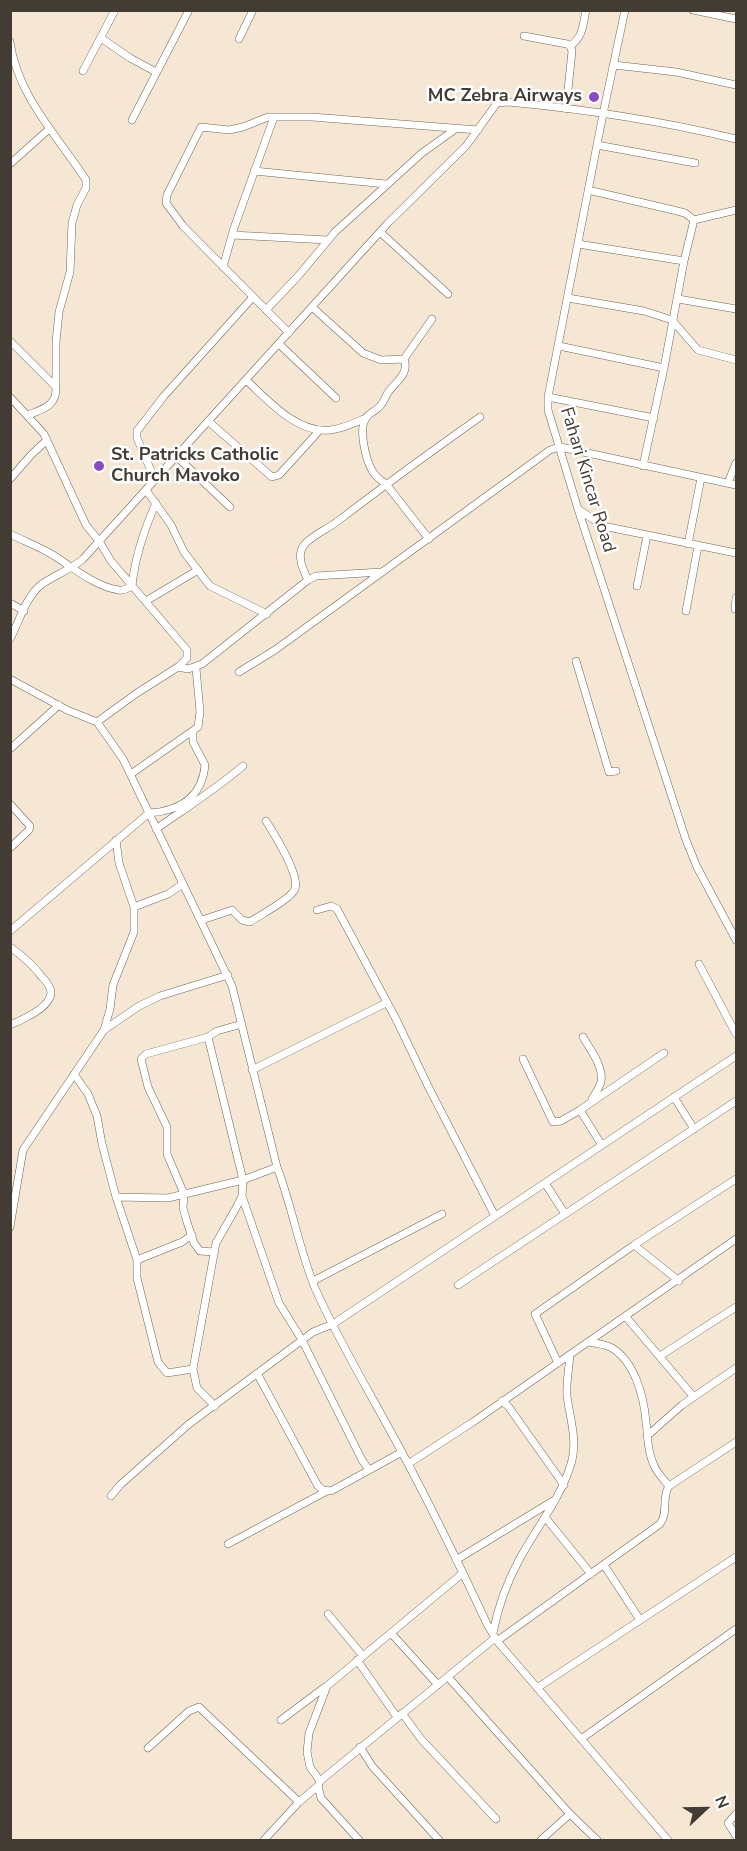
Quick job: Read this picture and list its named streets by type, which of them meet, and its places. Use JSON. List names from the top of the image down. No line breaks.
{"streets":{"street":["Fahari Kincar Road"]},"places":["MC Zebra Airways","St. Patricks Catholic Church Mavoko"],"north":"right"}
